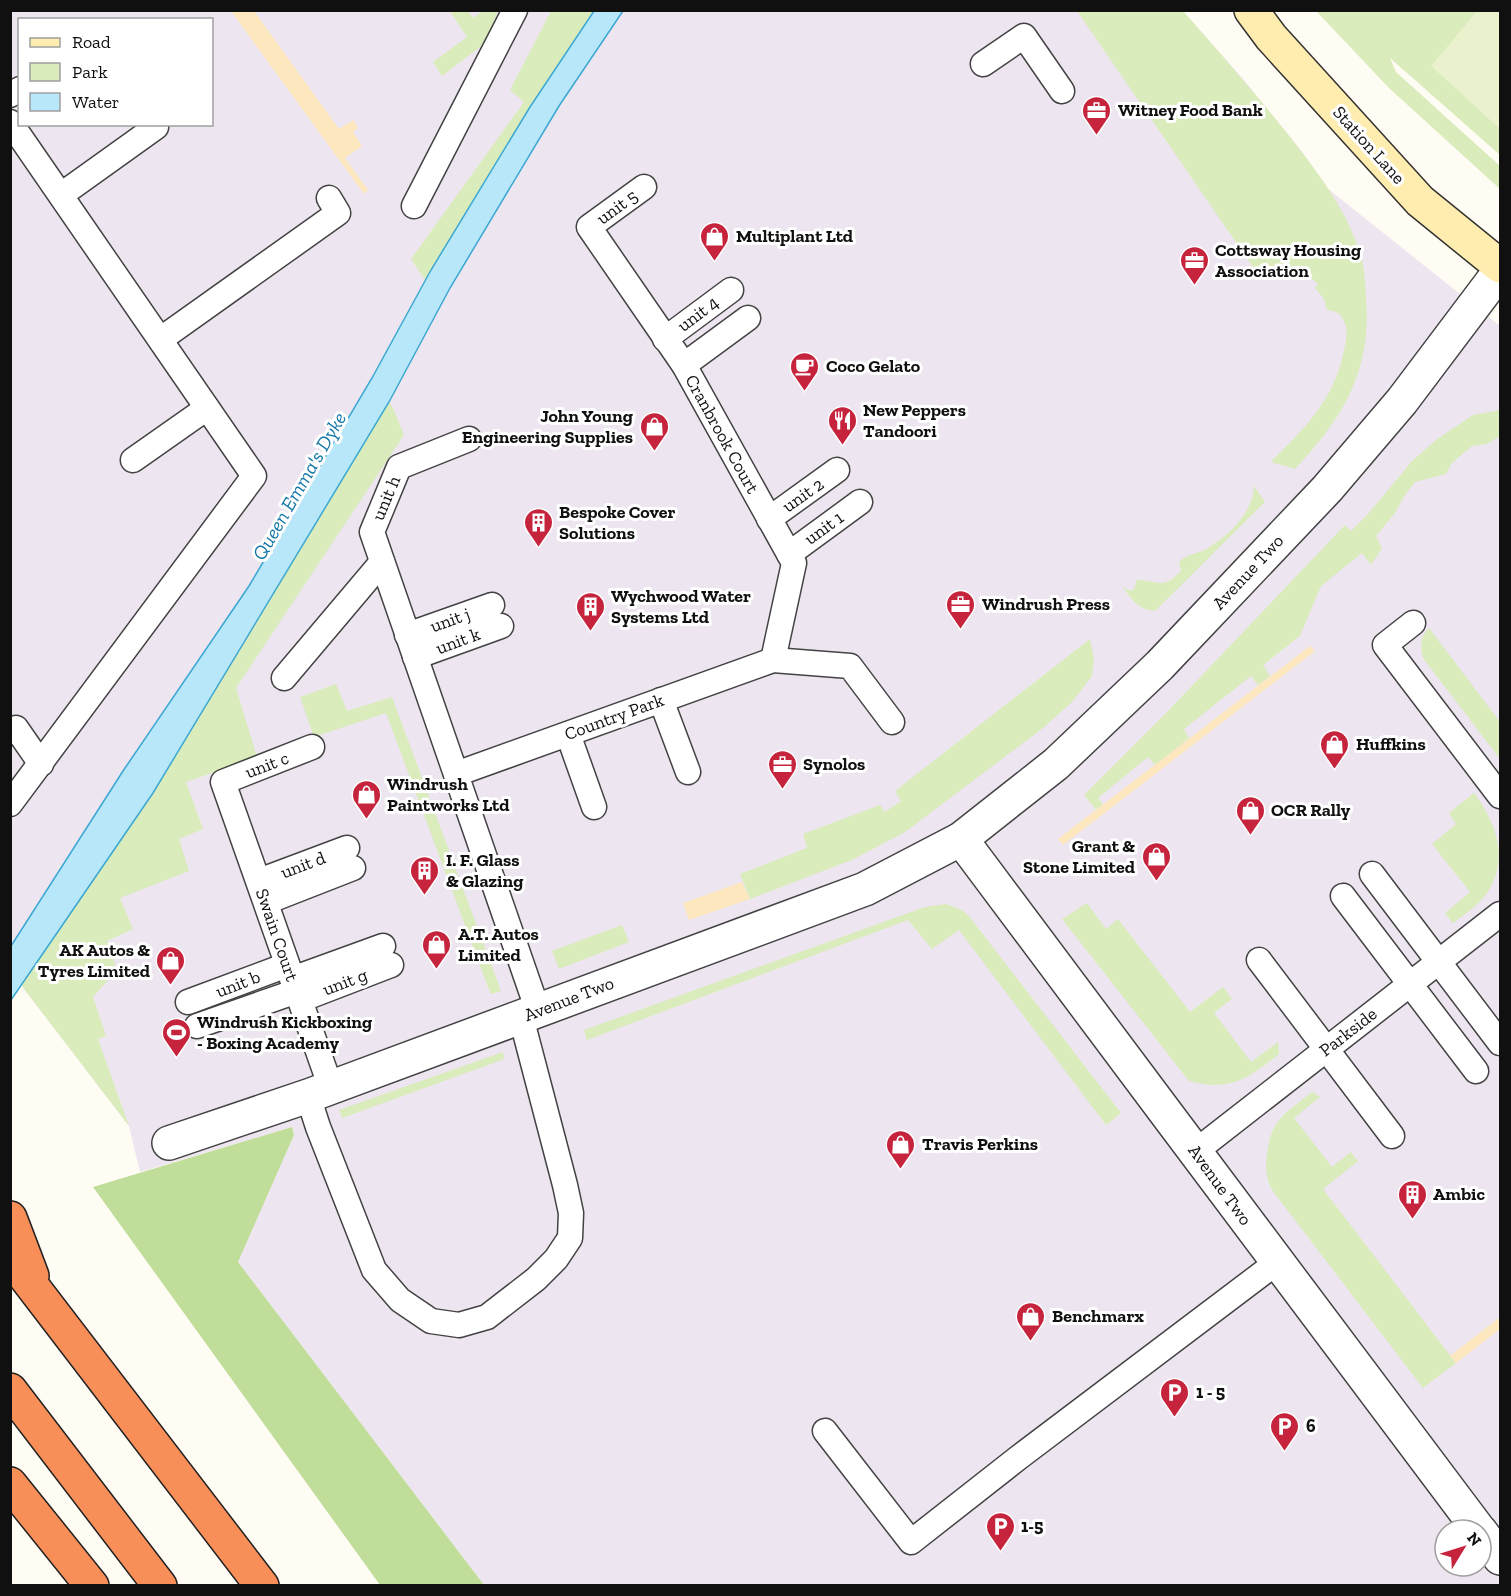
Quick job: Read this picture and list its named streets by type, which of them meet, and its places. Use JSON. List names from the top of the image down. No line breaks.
{"streets":{"street":["Station Lane","Avenue Two"],"lane":["unit 5","unit 4","Cranbrook Court","unit 2","unit h","unit 1","unit k","Country Park","unit c","Swain Court","unit g","unit b","Parkside"]},"crossings":[["unit 5","Cranbrook Court"],["unit 4","Cranbrook Court"],["Cranbrook Court","unit 2"],["Cranbrook Court","unit 1"],["Cranbrook Court","Country Park"],["Avenue Two","Swain Court"],["Avenue Two","Parkside"],["unit c","Swain Court"],["Swain Court","unit g"],["Swain Court","unit b"],["unit g","unit b"]],"water":["Queen Emma's Dyke"],"places":{"office":["Witney Food Bank","Cottsway Housing Association","Windrush Press","Synolos"],"shop":["Multiplant Ltd","John Young Engineering Supplies","Huffkins","Windrush Paintworks Ltd","OCR Rally","Grant & Stone Limited","A.T. Autos Limited","AK Autos & Tyres Limited","Travis Perkins","Benchmarx"],"cafe":["Coco Gelato"],"restaurant":["New Peppers Tandoori"],"building":["Bespoke Cover Solutions","Wychwood Water Systems Ltd","I. F. Glass & Glazing","Ambic"],"sports":["Windrush Kickboxing - Boxing Academy"],"parking":["1 - 5","6","1-5"]},"legend":["Road","Park","Water"],"north":"top right"}
